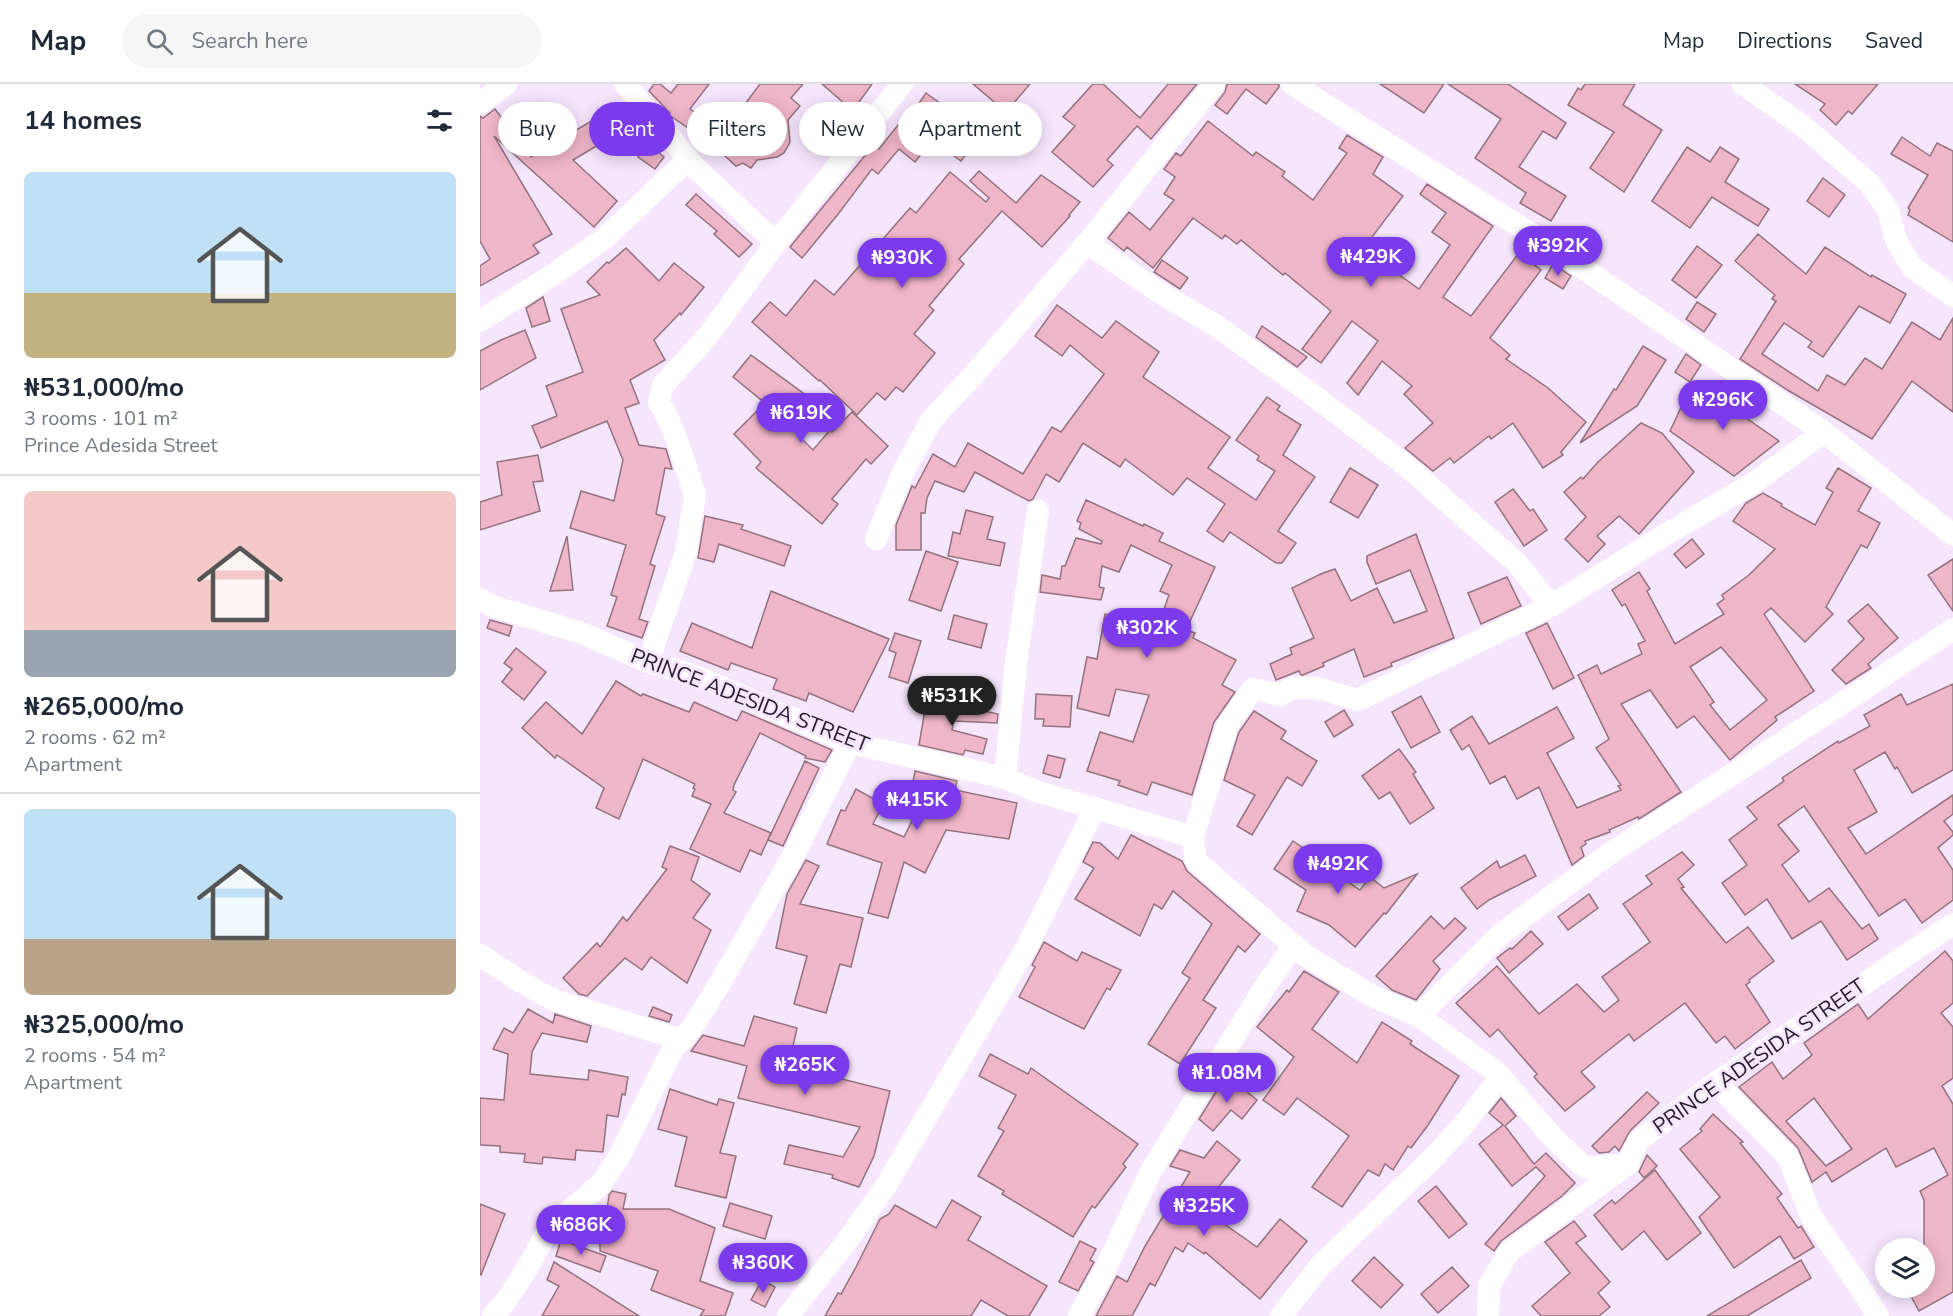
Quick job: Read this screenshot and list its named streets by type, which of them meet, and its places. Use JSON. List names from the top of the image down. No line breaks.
{"streets":{"street":["PRINCE ADESIDA STREET"]},"page":{"header":"Map","search":"Search here","nav":["Map","Directions","Saved"],"heading":"14 homes","chip":["Buy","Rent","Filters","New","Apartment"],"list":[{"name":"₦531,000/mo","note":"3 rooms · 101 m² · Prince Adesida Street"},{"name":"₦265,000/mo","note":"2 rooms · 62 m² · Apartment"},{"name":"₦325,000/mo","note":"2 rooms · 54 m² · Apartment"}],"price":["₦392K","₦429K","₦930K","₦296K","₦619K","₦302K","₦531K","₦415K","₦492K","₦265K","₦1.08M","₦325K","₦686K","₦360K"]}}
